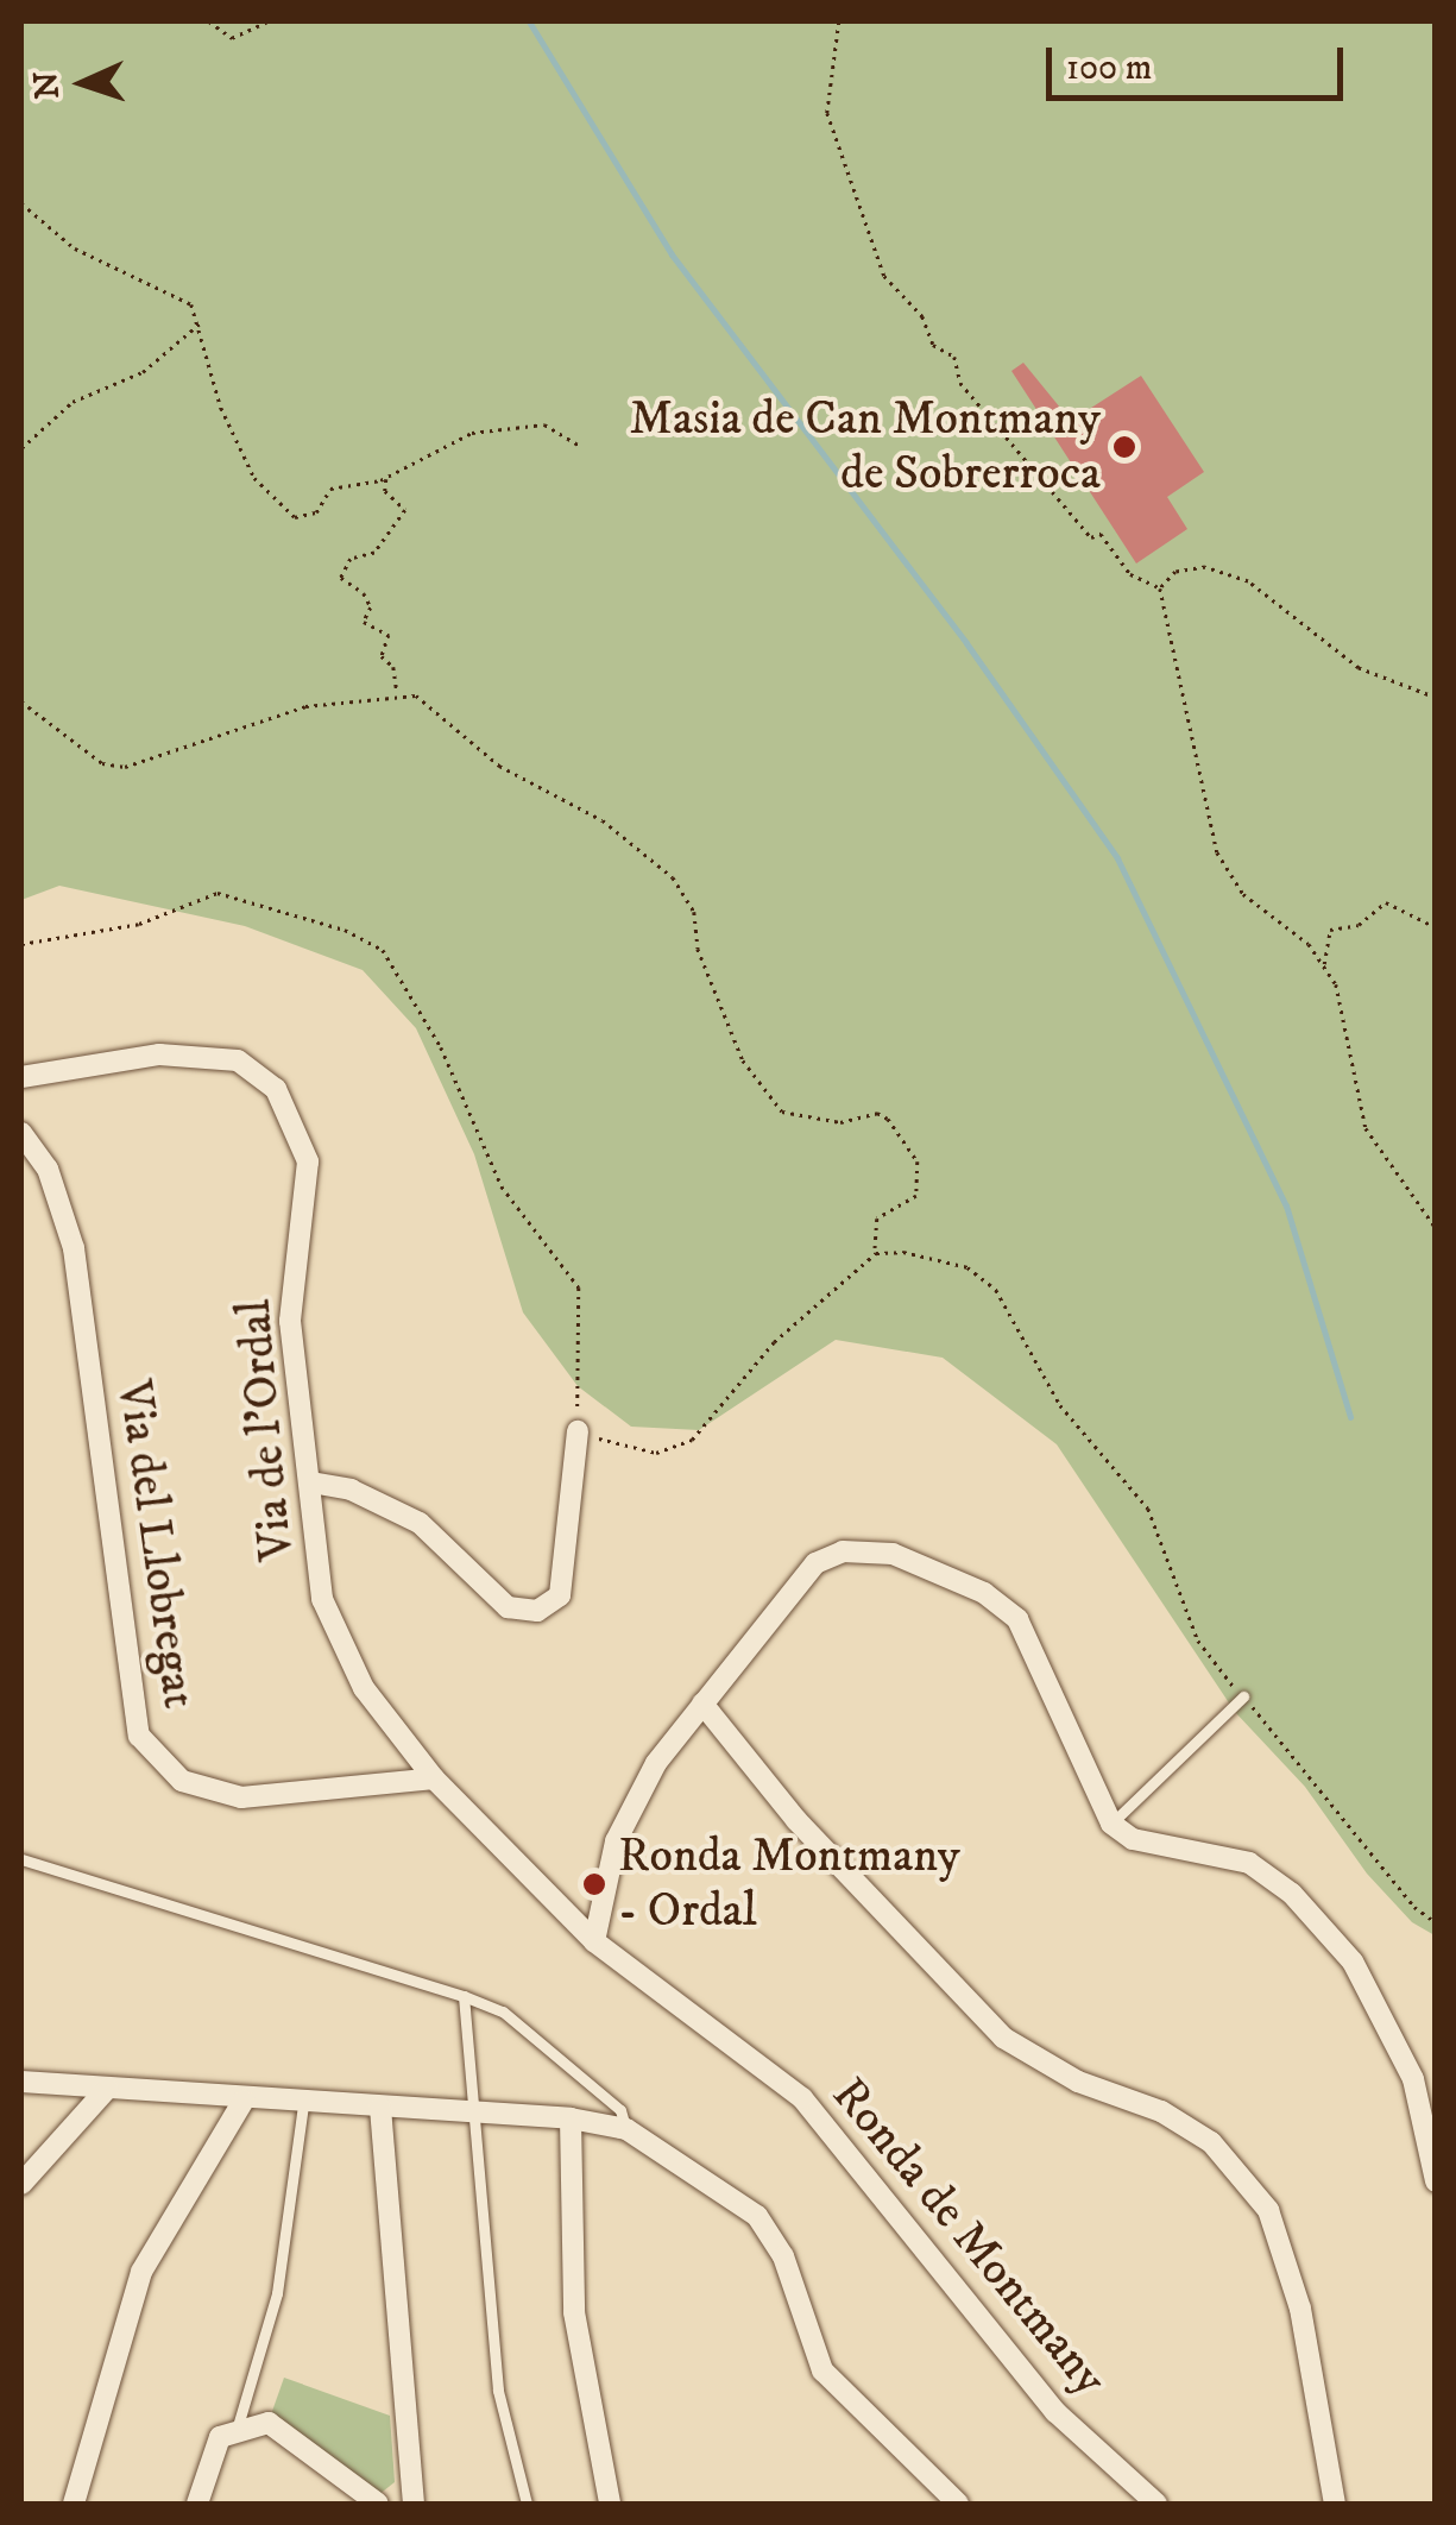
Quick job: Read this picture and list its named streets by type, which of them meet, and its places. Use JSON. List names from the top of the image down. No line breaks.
{"streets":{"street":["Via de l'Ordal","Via del Llobregat","Ronda de Montmany"]},"crossings":[["Via de l'Ordal","Via del Llobregat"],["Via de l'Ordal","Ronda de Montmany"]],"places":["Masia de Can Montmany de Sobrerroca","Ronda Montmany - Ordal"],"scale_bar":"100 m","north":"left"}
